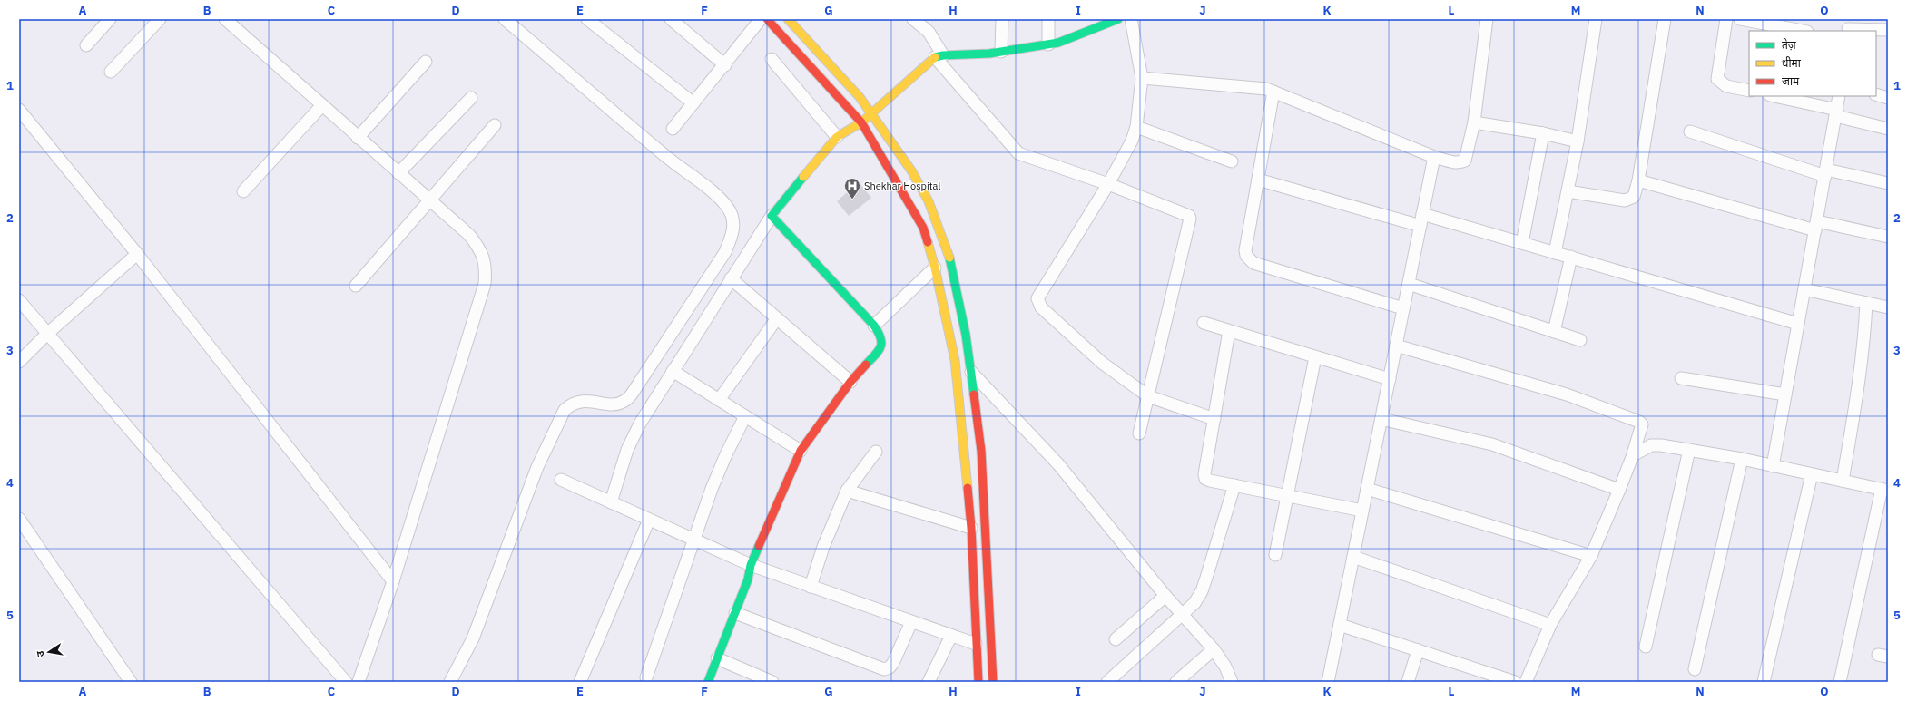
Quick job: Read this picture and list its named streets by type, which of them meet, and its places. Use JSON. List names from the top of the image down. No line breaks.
{"places":{"hospital":["Shekhar Hospital"]},"legend":["तेज़","धीमा","जाम"],"north":"left","grid":{"columns":["A","B","C","D","E","F","G","H","I","J","K","L","M","N","O"],"rows":["1","2","3","4","5"]}}
